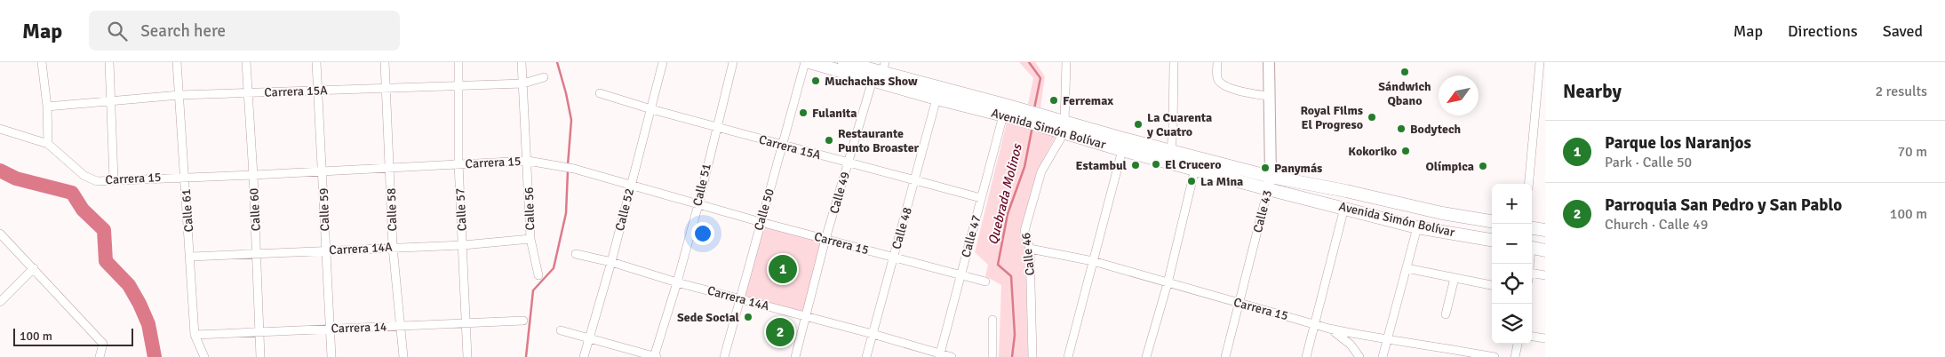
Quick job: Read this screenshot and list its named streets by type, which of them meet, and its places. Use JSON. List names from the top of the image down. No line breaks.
{"streets":{"main road":["Avenida Simón Bolívar"],"street":["Carrera 15A","Carrera 15","Calle 51","Calle 49","Calle 56","Calle 60","Calle 59","Calle 58","Calle 57","Calle 52","Calle 50","Calle 61","Calle 43","Calle 48","Calle 47","Carrera 14A","Calle 46","Carrera 14"]},"crossings":[["Carrera 15A","Calle 51"],["Carrera 15A","Calle 49"],["Carrera 15A","Calle 56"],["Carrera 15A","Calle 60"],["Carrera 15A","Calle 59"],["Carrera 15A","Calle 58"],["Carrera 15A","Calle 57"],["Carrera 15A","Calle 52"],["Carrera 15A","Calle 50"],["Carrera 15A","Calle 61"],["Carrera 15A","Calle 48"],["Carrera 15A","Calle 47"],["Avenida Simón Bolívar","Calle 49"],["Avenida Simón Bolívar","Calle 43"],["Avenida Simón Bolívar","Calle 48"],["Avenida Simón Bolívar","Calle 47"],["Avenida Simón Bolívar","Calle 46"],["Carrera 15","Calle 51"],["Carrera 15","Calle 49"],["Carrera 15","Calle 56"],["Carrera 15","Calle 60"],["Carrera 15","Calle 59"],["Carrera 15","Calle 58"],["Carrera 15","Calle 57"],["Carrera 15","Calle 52"],["Carrera 15","Calle 50"],["Carrera 15","Calle 61"],["Carrera 15","Calle 43"],["Carrera 15","Calle 48"],["Carrera 15","Calle 47"],["Carrera 15","Calle 46"],["Calle 51","Carrera 14A"],["Calle 49","Carrera 14A"],["Calle 56","Carrera 14A"],["Calle 60","Carrera 14A"],["Calle 60","Carrera 14"],["Calle 59","Carrera 14A"],["Calle 59","Carrera 14"],["Calle 58","Carrera 14A"],["Calle 58","Carrera 14"],["Calle 57","Carrera 14A"],["Calle 57","Carrera 14"],["Calle 52","Carrera 14A"],["Calle 50","Carrera 14A"],["Calle 61","Carrera 14A"],["Calle 61","Carrera 14"],["Calle 48","Carrera 14A"],["Calle 47","Carrera 14A"]],"water":["Quebrada Molinos"],"places":["Sándwich Qbano","Muchachas Show","Ferremax","Fulanita","Royal Films El Progreso","La Cuarenta y Cuatro","Bodytech","Restaurante Punto Broaster","Kokoriko","El Crucero","Estambul","Olímpica","Panymás","La Mina","Sede Social"],"scale_bar":"100 m","north":"bottom left","page":{"header":"Map","search":"Search here","nav":["Map","Directions","Saved"],"heading":["Nearby","2 results"],"list":[{"mark":"1","name":"Parque los Naranjos","note":"Park · Calle 50","value":"70 m"},{"mark":"2","name":"Parroquia San Pedro y San Pablo","note":"Church · Calle 49","value":"100 m"}],"map_buttons":["+","−"],"pins":["1","2"],"scale":"100 m"}}
